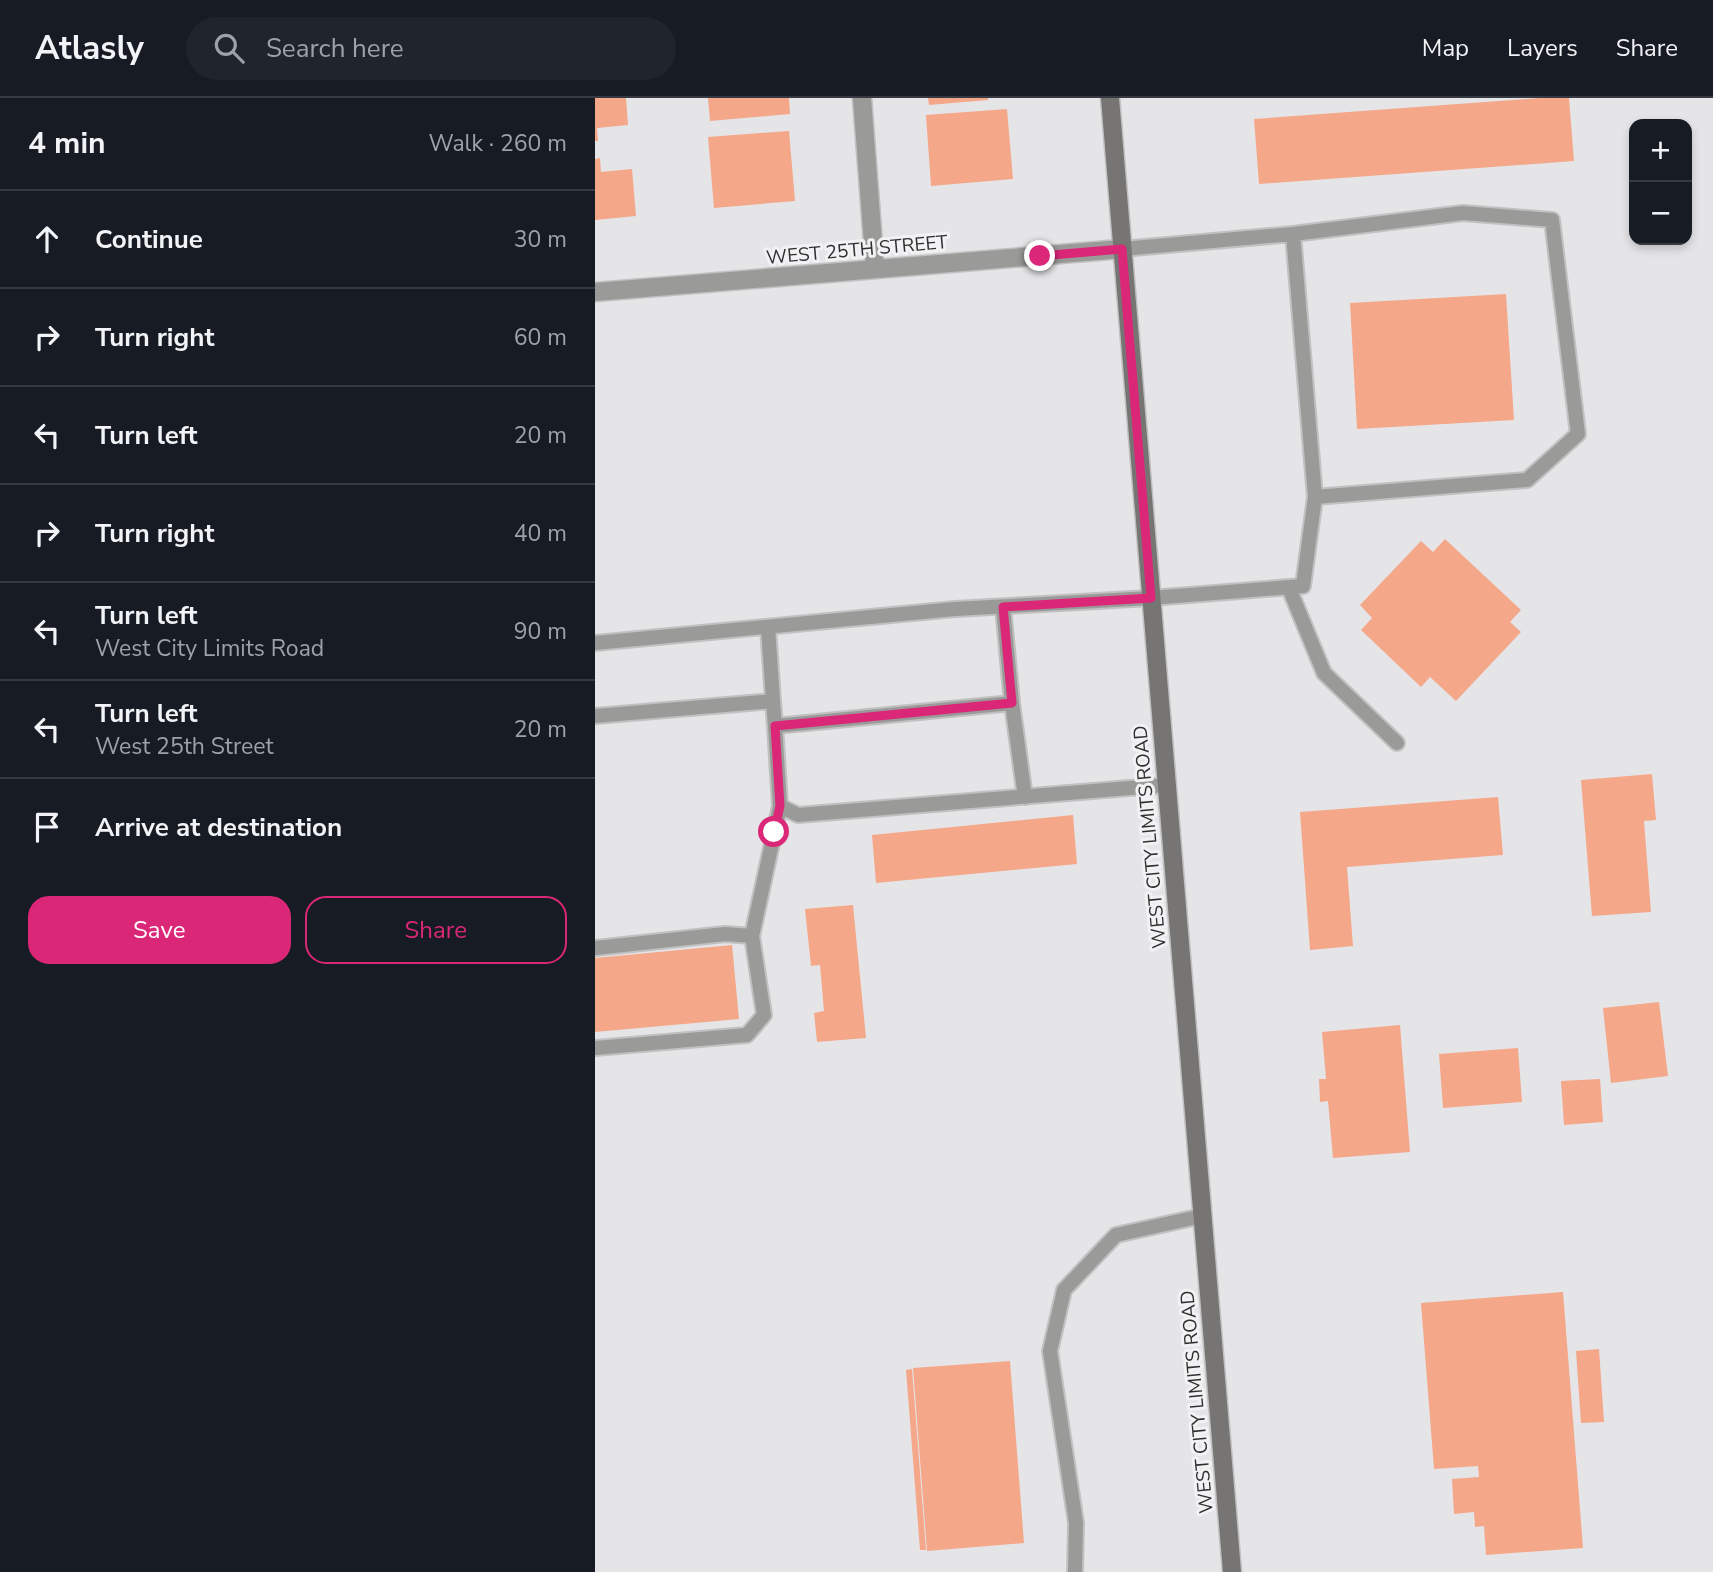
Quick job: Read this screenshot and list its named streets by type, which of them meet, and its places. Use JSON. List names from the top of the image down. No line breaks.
{"streets":{"street":["WEST 25TH STREET","WEST CITY LIMITS ROAD"]},"crossings":[["WEST 25TH STREET","WEST CITY LIMITS ROAD"]],"page":{"header":"Atlasly","search":"Search here","nav":["Map","Layers","Share"],"heading":["4 min","Walk · 260 m"],"map_buttons":["+","−"],"list":[["Continue","30 m"],["Turn right","60 m"],["Turn left","20 m"],["Turn right","40 m"],["Turn left","West City Limits Road","90 m"],["Turn left","West 25th Street","20 m"],"Arrive at destination"],"buttons":["Save","Share"]}}
